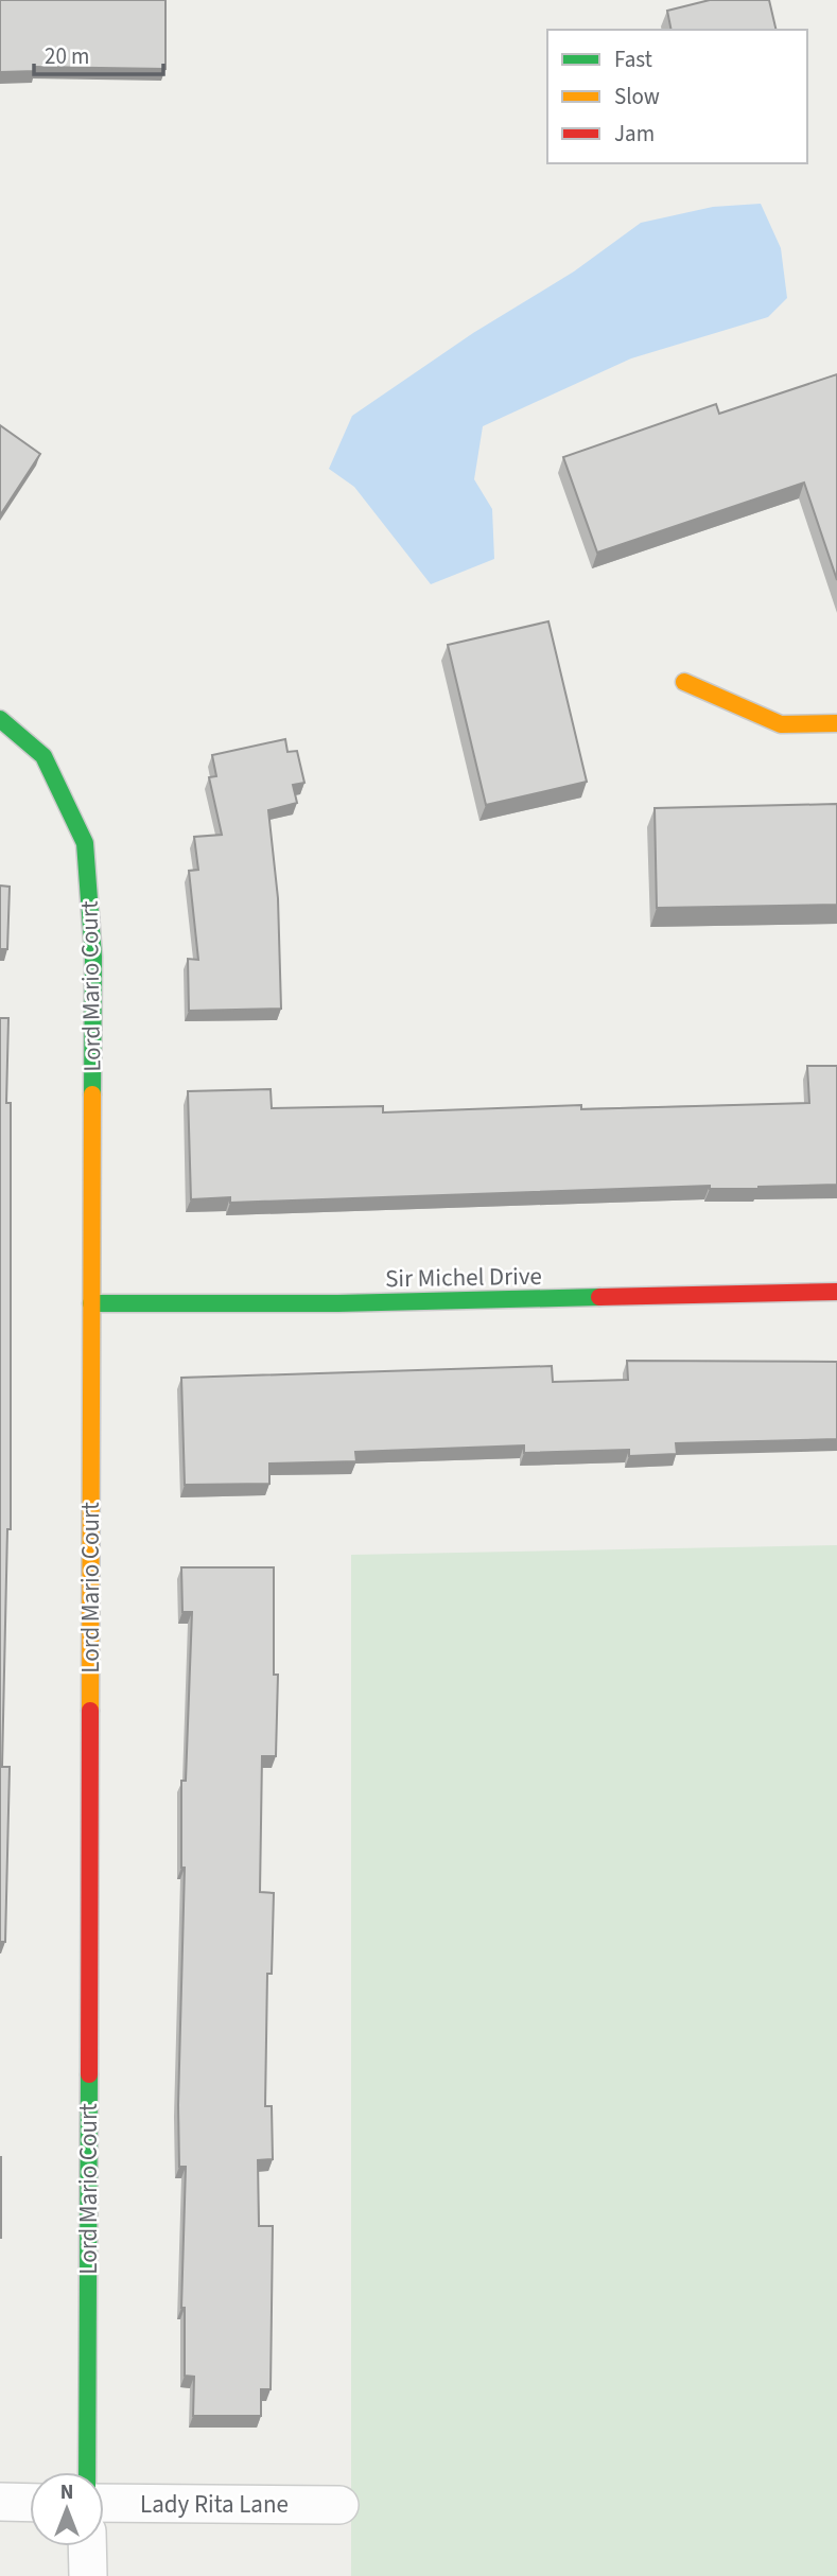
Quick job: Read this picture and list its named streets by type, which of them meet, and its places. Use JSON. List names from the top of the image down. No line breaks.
{"streets":{"street":["Lord Mario Court","Sir Michel Drive","Lady Rita Lane"]},"crossings":[["Lord Mario Court","Sir Michel Drive"]],"legend":["Fast","Slow","Jam"],"scale_bar":"20 m","north":"top"}
